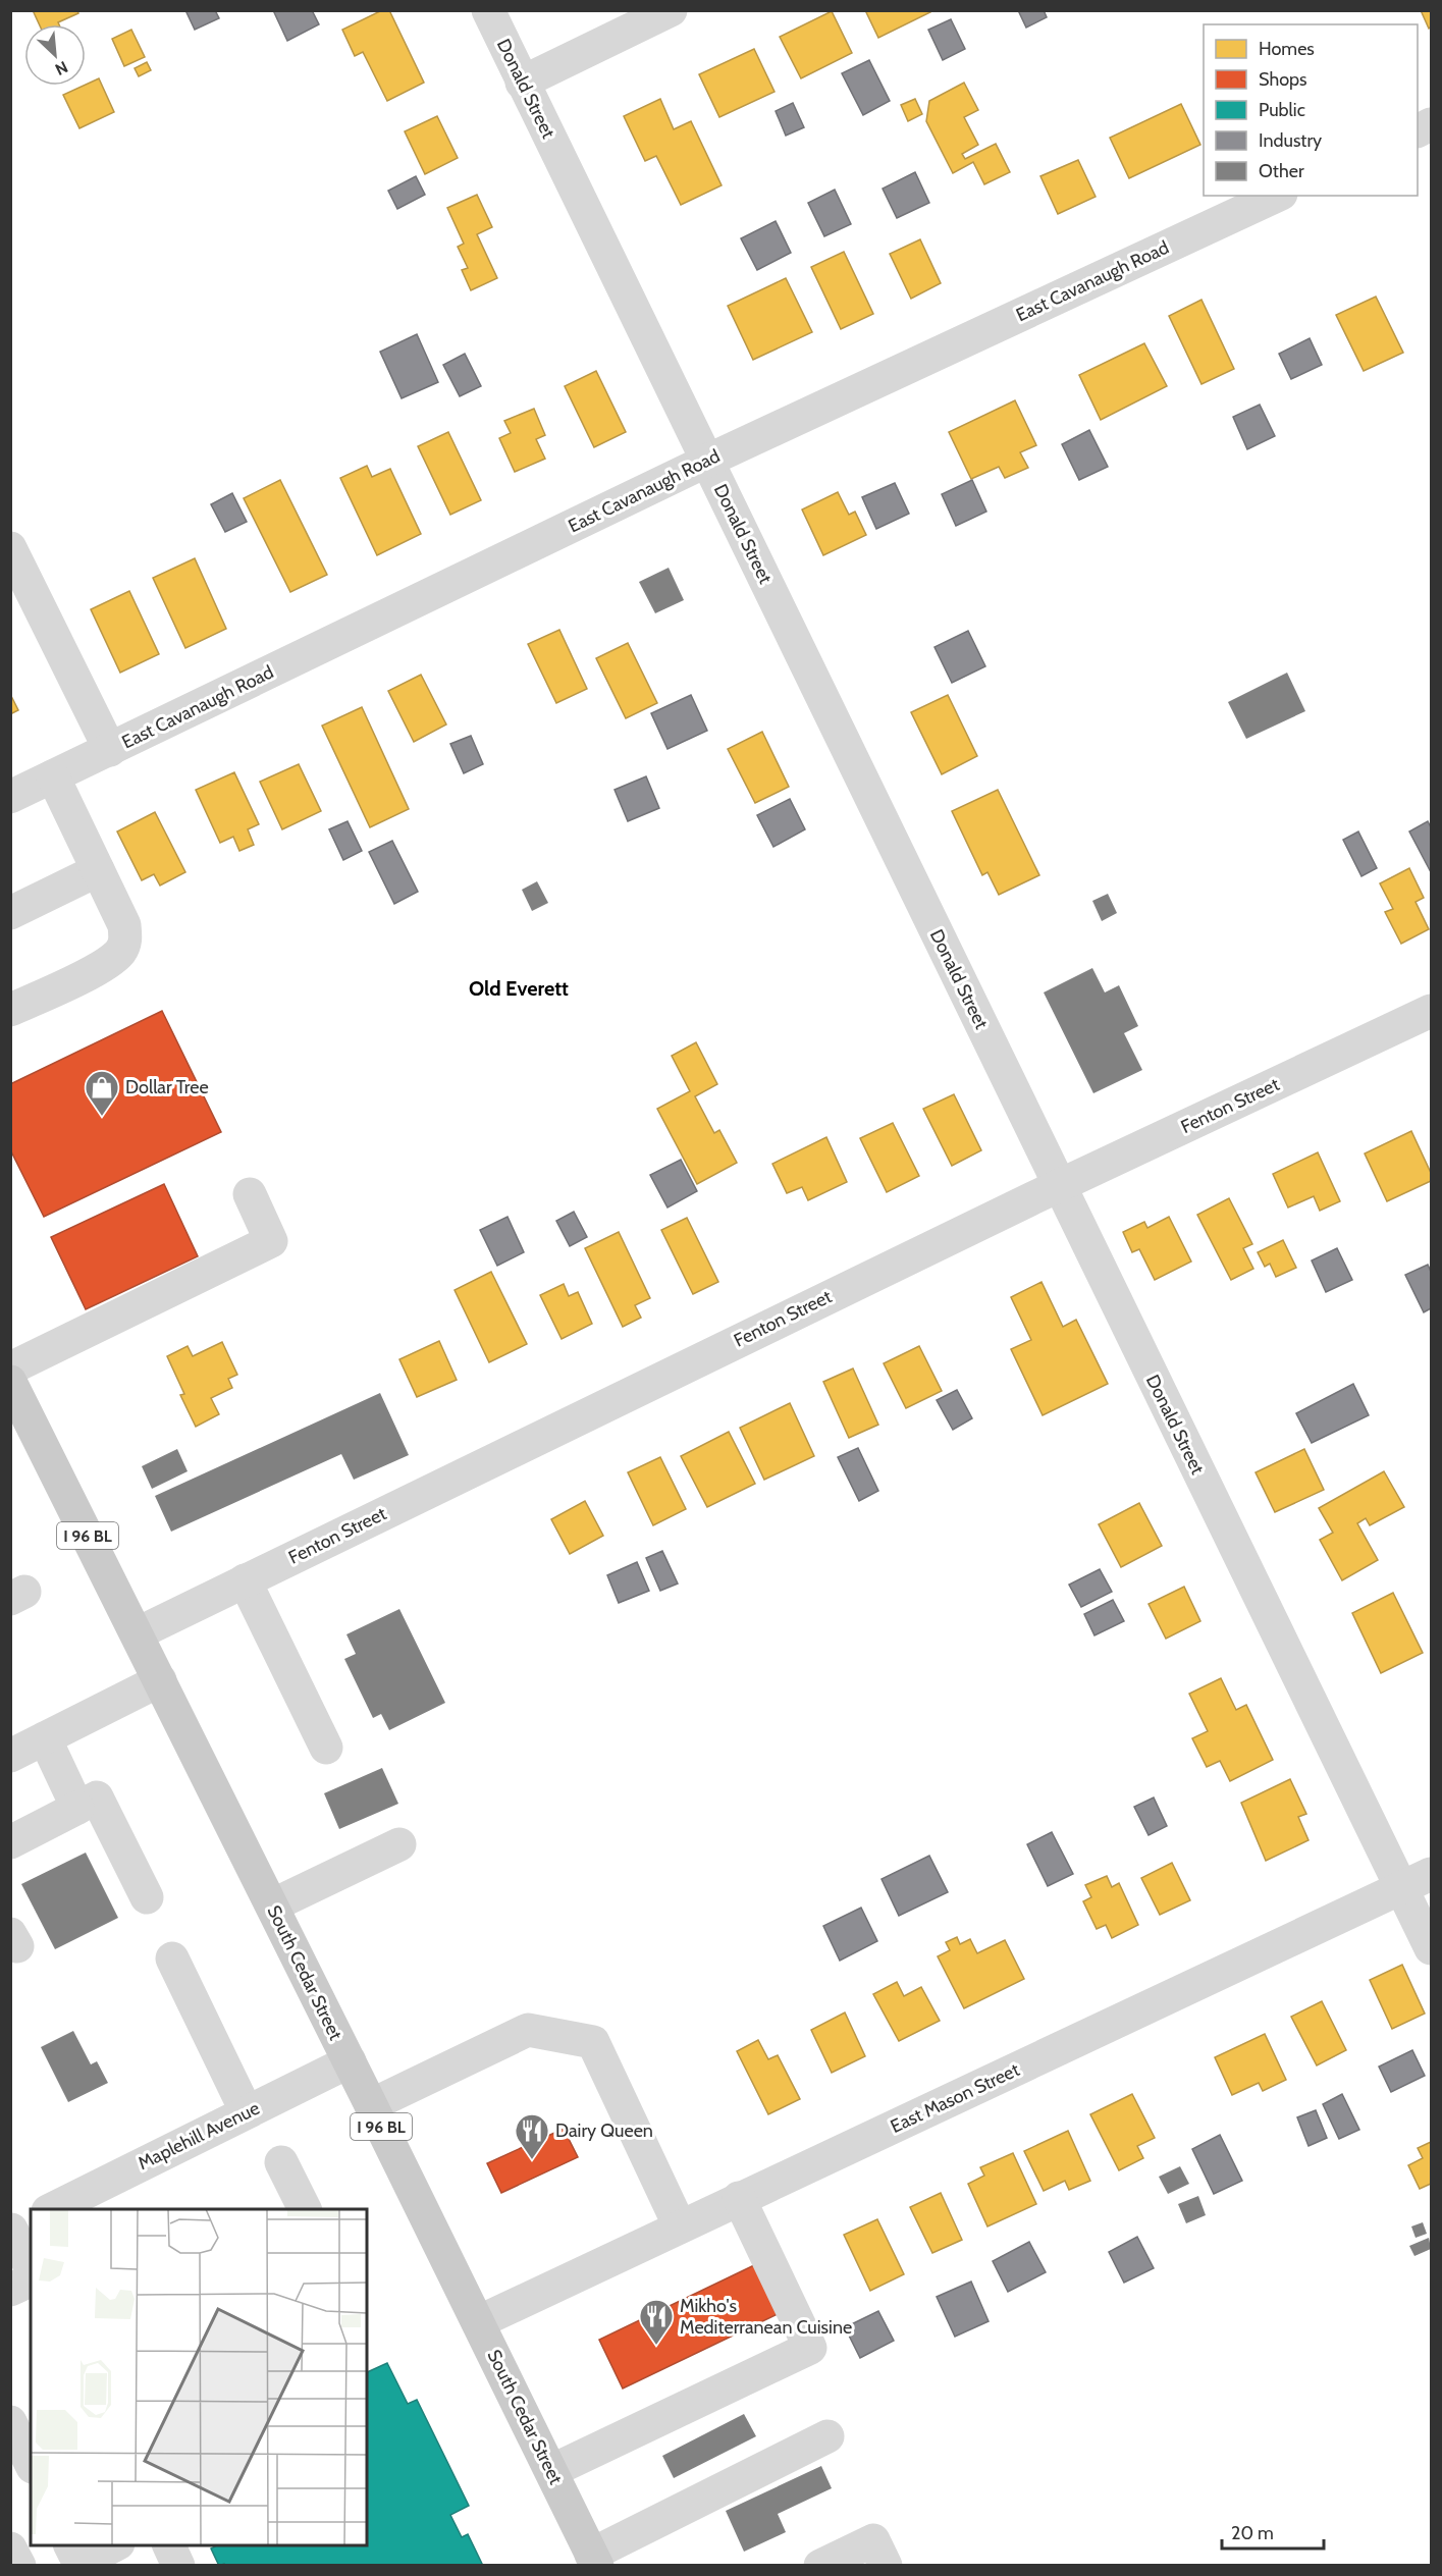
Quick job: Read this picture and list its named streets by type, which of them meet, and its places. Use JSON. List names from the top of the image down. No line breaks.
{"streets":{"main road":["I 96 BL","South Cedar Street"],"street":["Donald Street","East Cavanaugh Road","Fenton Street","East Mason Street","Maplehill Avenue"]},"crossings":[["Donald Street","East Cavanaugh Road"],["Donald Street","Fenton Street"],["Donald Street","East Mason Street"],["Fenton Street","South Cedar Street"],["South Cedar Street","East Mason Street"],["South Cedar Street","Maplehill Avenue"]],"districts":["Old Everett"],"places":{"shop":["Dollar Tree"],"restaurant":["Dairy Queen","Mikho's Mediterranean Cuisine"]},"legend":["Homes","Shops","Public","Industry","Other"],"scale_bar":"20 m","north":"bottom right"}
